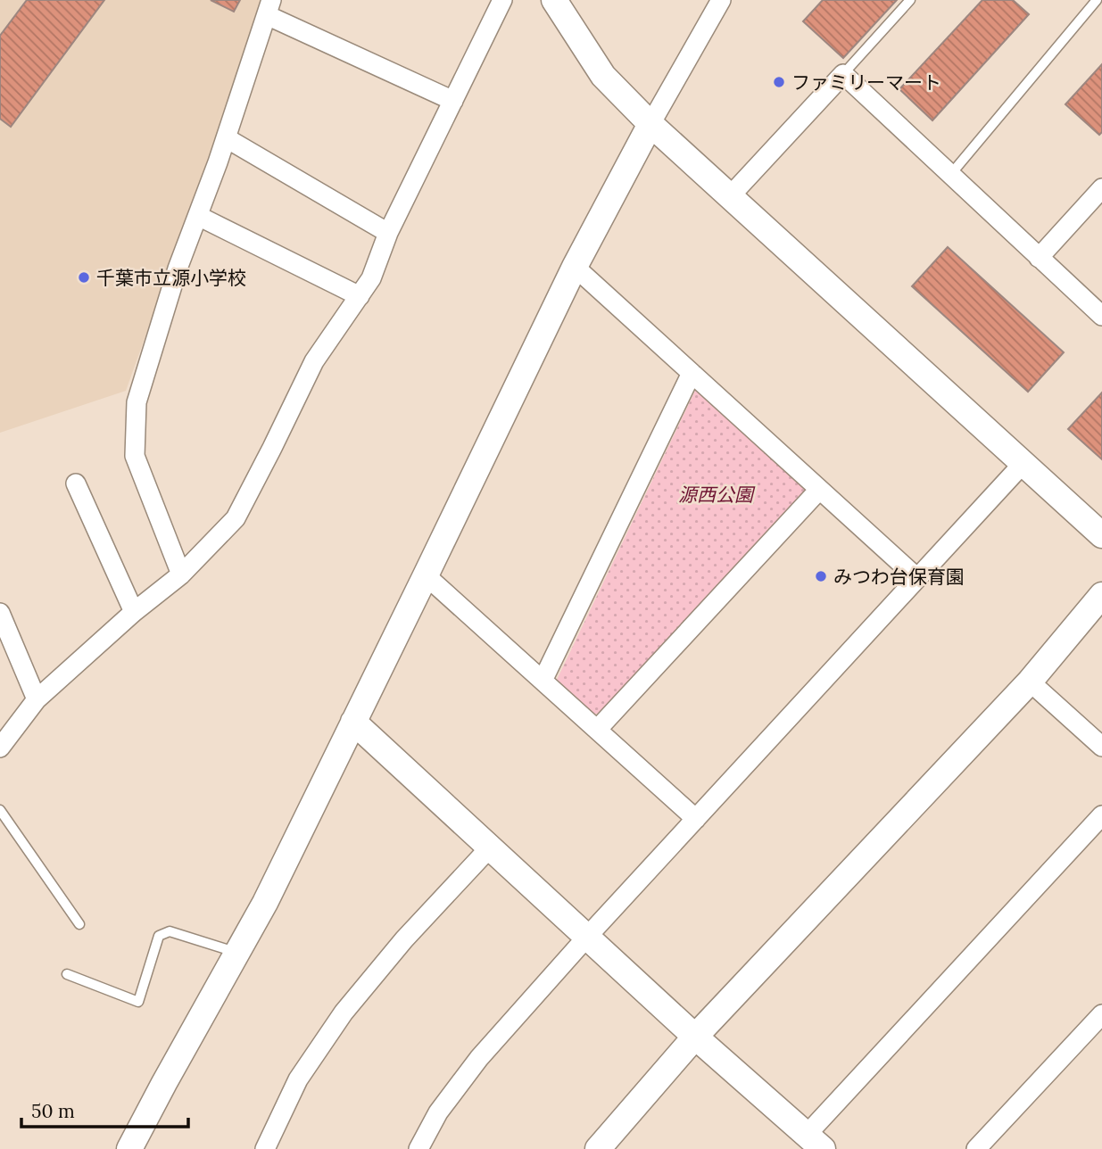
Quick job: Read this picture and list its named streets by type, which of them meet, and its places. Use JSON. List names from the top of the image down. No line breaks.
{"parks":["源西公園"],"places":["ファミリーマート","千葉市立源小学校","みつわ台保育園"],"scale_bar":"50 m"}
